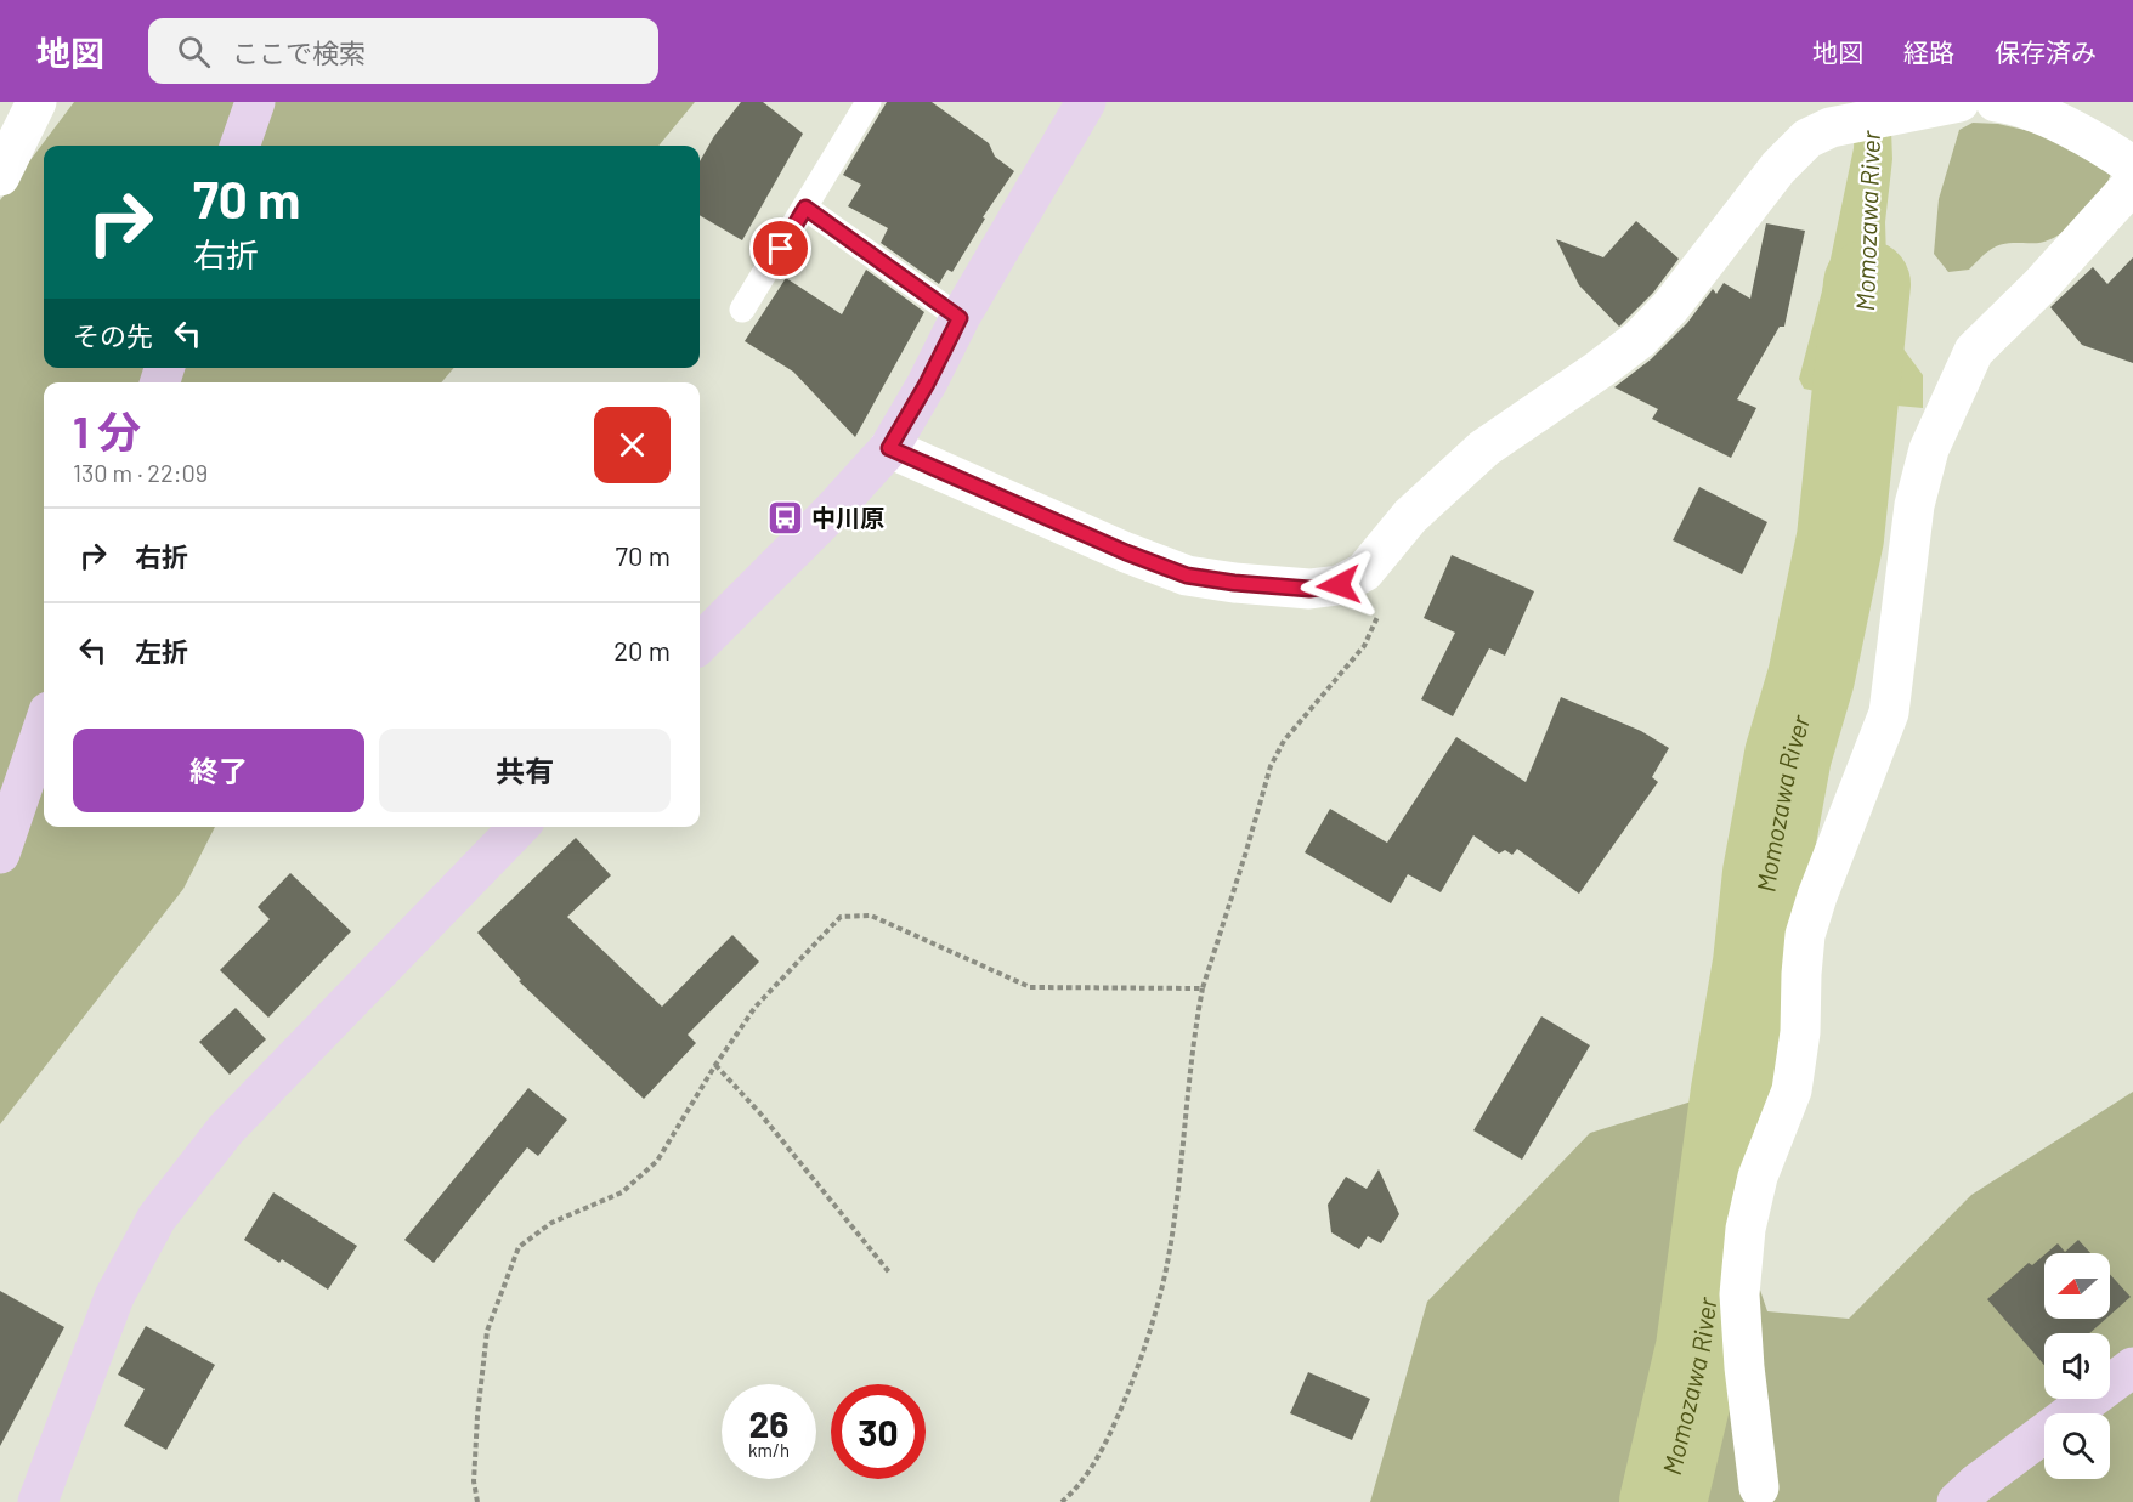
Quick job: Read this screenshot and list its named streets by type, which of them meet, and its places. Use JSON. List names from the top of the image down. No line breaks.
{"water":["Momozawa River"],"places":{"bus stop":["中川原"]},"north":"left","page":{"header":"地図","search":"ここで検索","nav":["地図","経路","保存済み"],"turn":["70 m","右折"],"then":"その先","heading":["1 分","130 m · 22:09"],"list":[{"name":"右折","value":"70 m"},{"name":"左折","value":"20 m"}],"buttons":["終了","共有"],"speed":"26 km/h","limit":"30"}}
